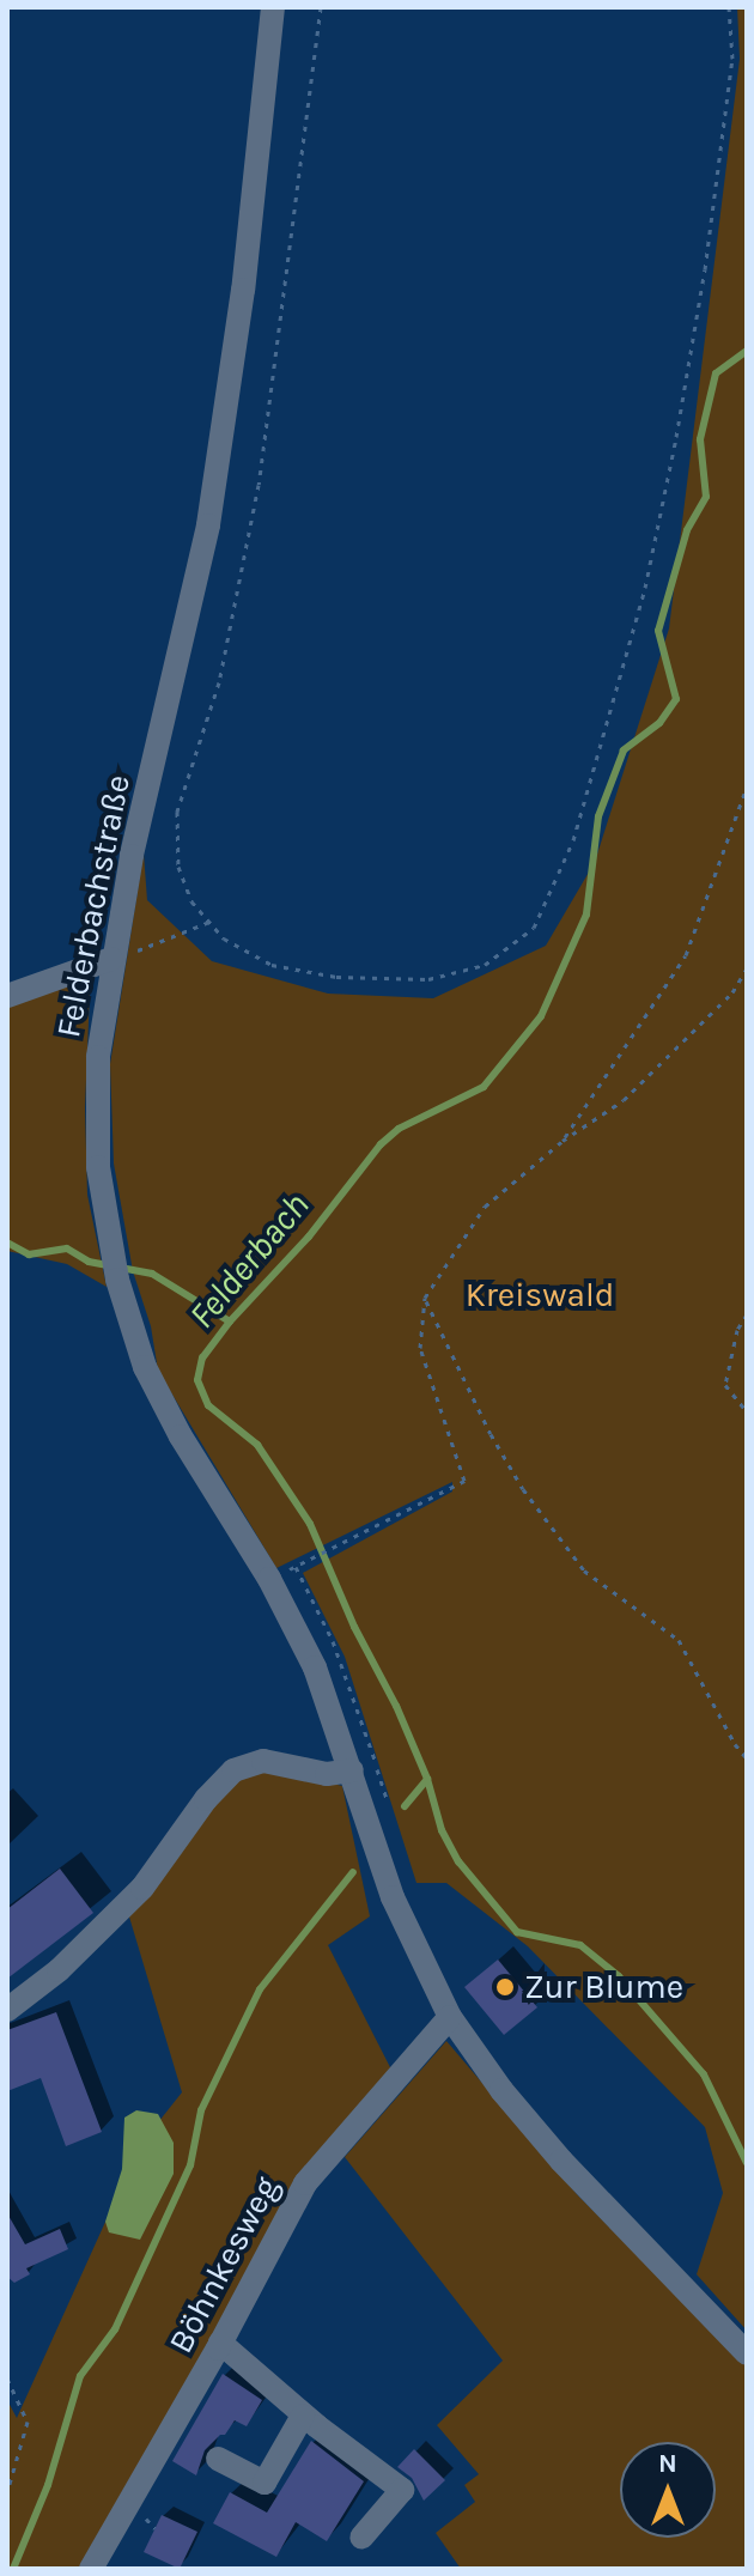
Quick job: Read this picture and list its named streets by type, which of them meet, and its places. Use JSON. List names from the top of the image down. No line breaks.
{"streets":{"street":["Felderbachstraße","Böhnkesweg"]},"crossings":[["Felderbachstraße","Böhnkesweg"]],"water":["Felderbach"],"parks":["Kreiswald"],"places":["Zur Blume"],"north":"top"}
